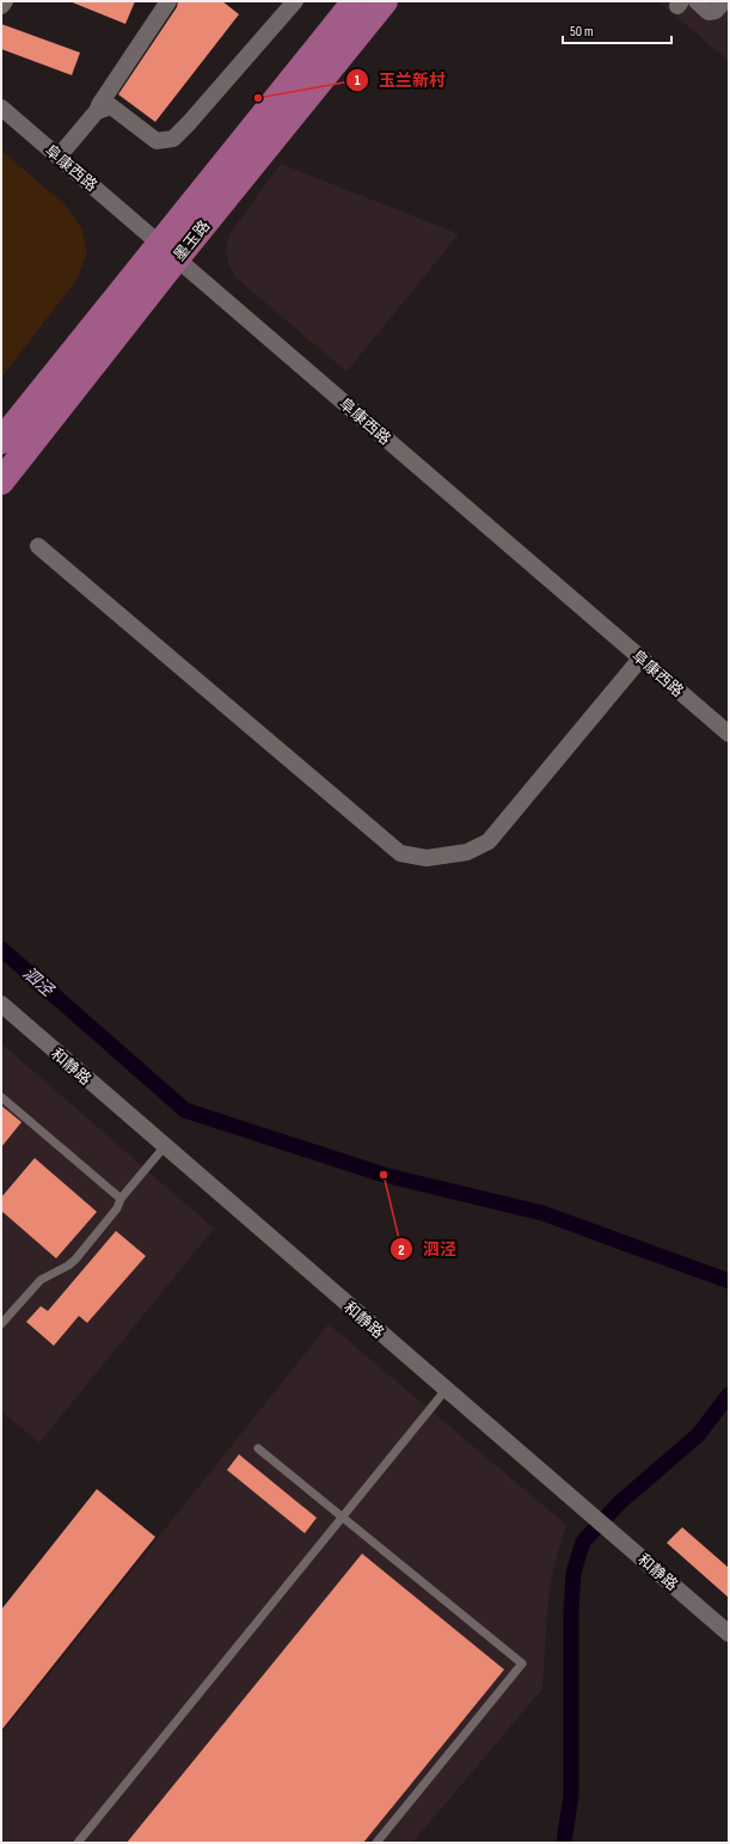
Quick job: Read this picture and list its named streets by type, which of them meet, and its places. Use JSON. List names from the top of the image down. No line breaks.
{"streets":{"main road":["墨玉路"],"street":["阜康西路","和静路"]},"crossings":[["阜康西路","墨玉路"]],"water":["泗泾"],"places":["玉兰新村","泗泾"],"scale_bar":"50 m"}
